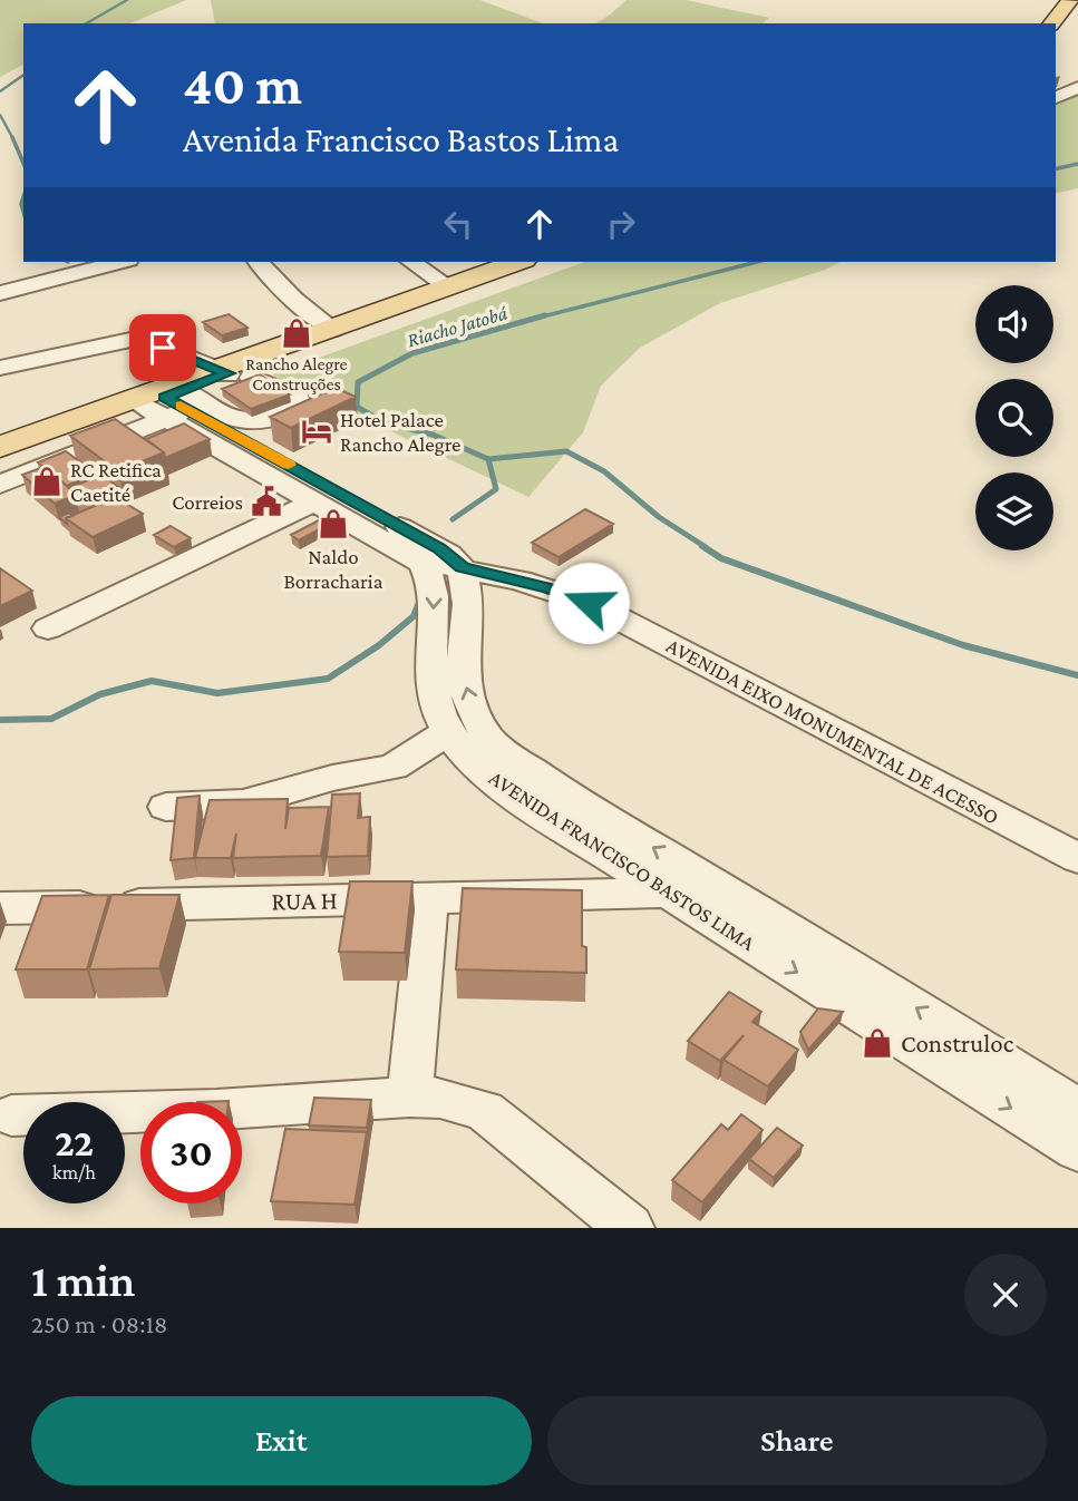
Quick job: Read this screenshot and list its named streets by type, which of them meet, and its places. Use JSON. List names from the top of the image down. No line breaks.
{"streets":{"street":["AVENIDA EIXO MONUMENTAL DE ACESSO","AVENIDA FRANCISCO BASTOS LIMA","RUA H"]},"crossings":[["AVENIDA EIXO MONUMENTAL DE ACESSO","AVENIDA FRANCISCO BASTOS LIMA"],["AVENIDA FRANCISCO BASTOS LIMA","RUA H"]],"water":["Riacho Jatobá"],"places":{"shop":["Rancho Alegre Construções","RC Retifica Caetité","Naldo Borracharia","Construloc"],"hotel":["Hotel Palace Rancho Alegre"],"public building":["Correios"]},"page":{"turn":["40 m","Avenida Francisco Bastos Lima"],"speed":"22 km/h","limit":"30","heading":["1 min","250 m · 08:18"],"buttons":["Exit","Share"]}}
